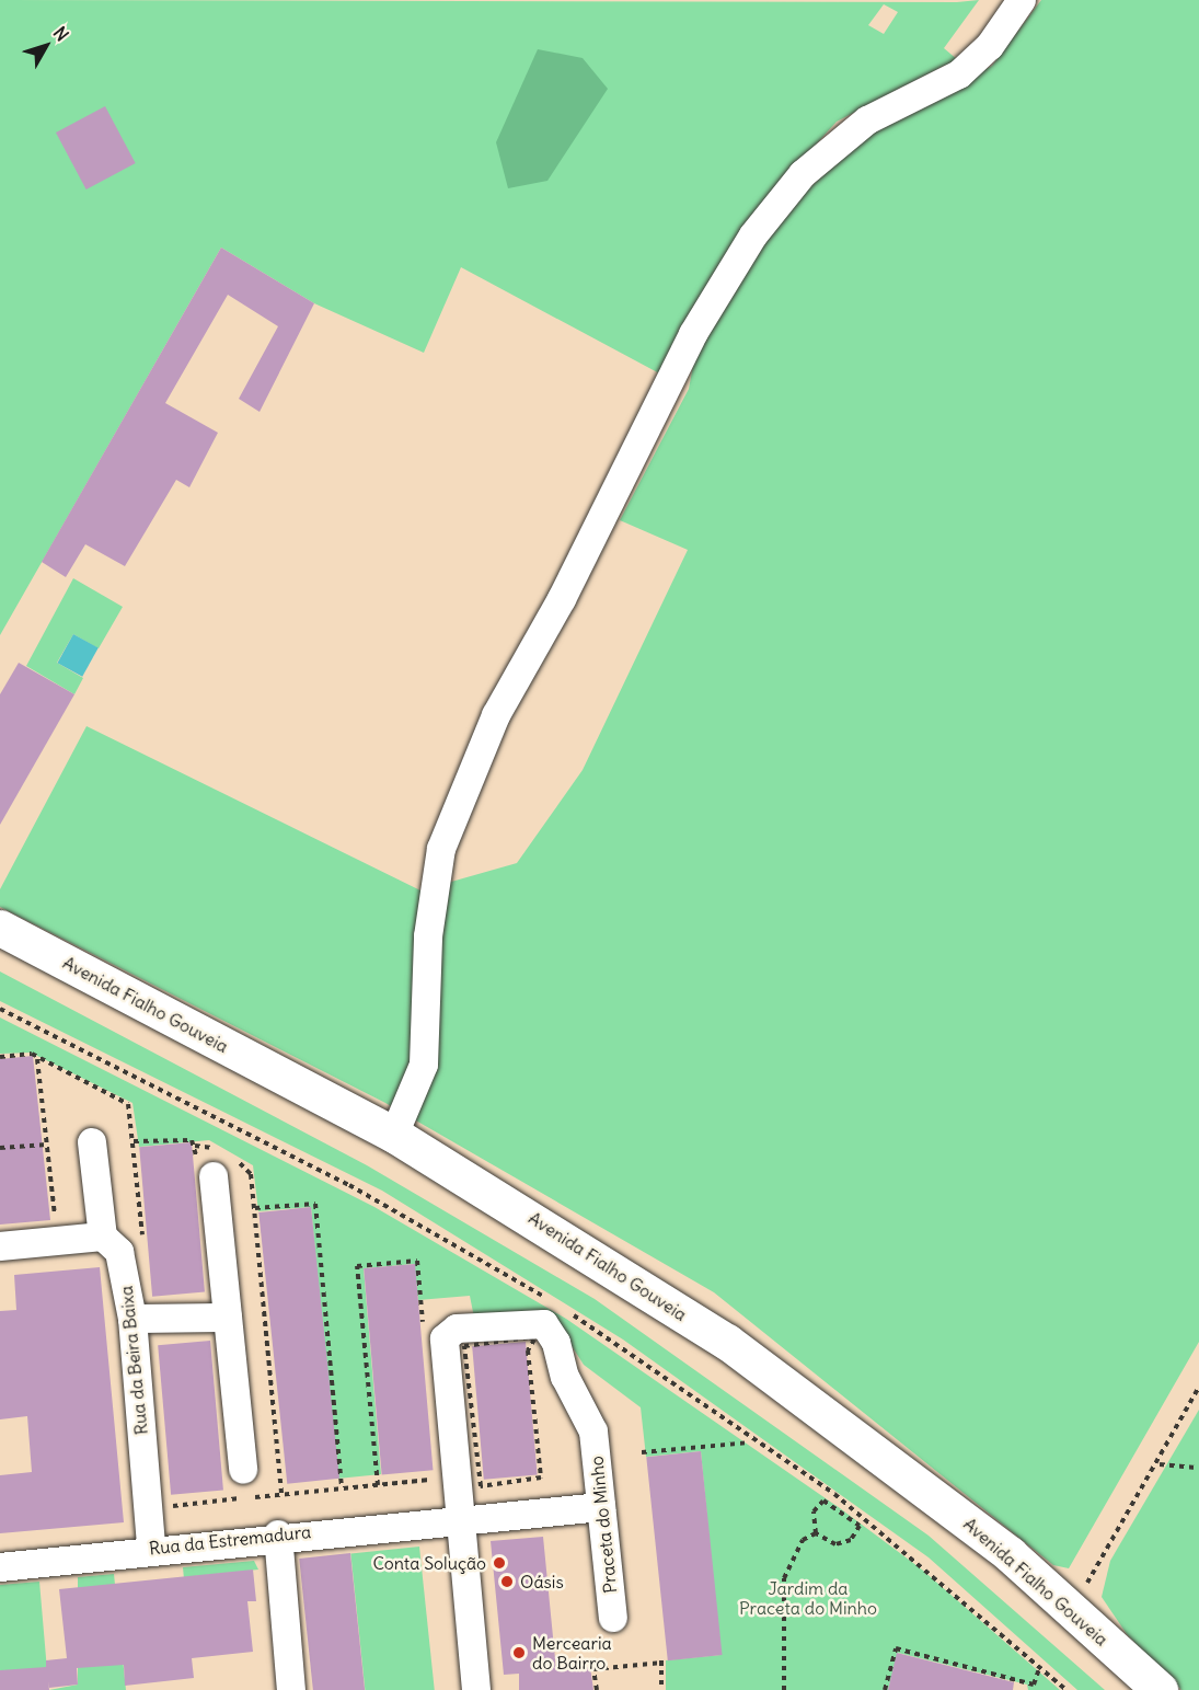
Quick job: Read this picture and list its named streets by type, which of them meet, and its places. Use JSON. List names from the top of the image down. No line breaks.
{"streets":{"main road":["Avenida Fialho Gouveia"],"street":["Rua da Beira Baixa","Praceta do Minho","Rua da Estremadura"]},"crossings":[["Rua da Beira Baixa","Rua da Estremadura"],["Praceta do Minho","Rua da Estremadura"]],"parks":["Jardim da Praceta do Minho"],"places":["Conta Solução","Oásis","Mercearia do Bairro"],"north":"top right"}
